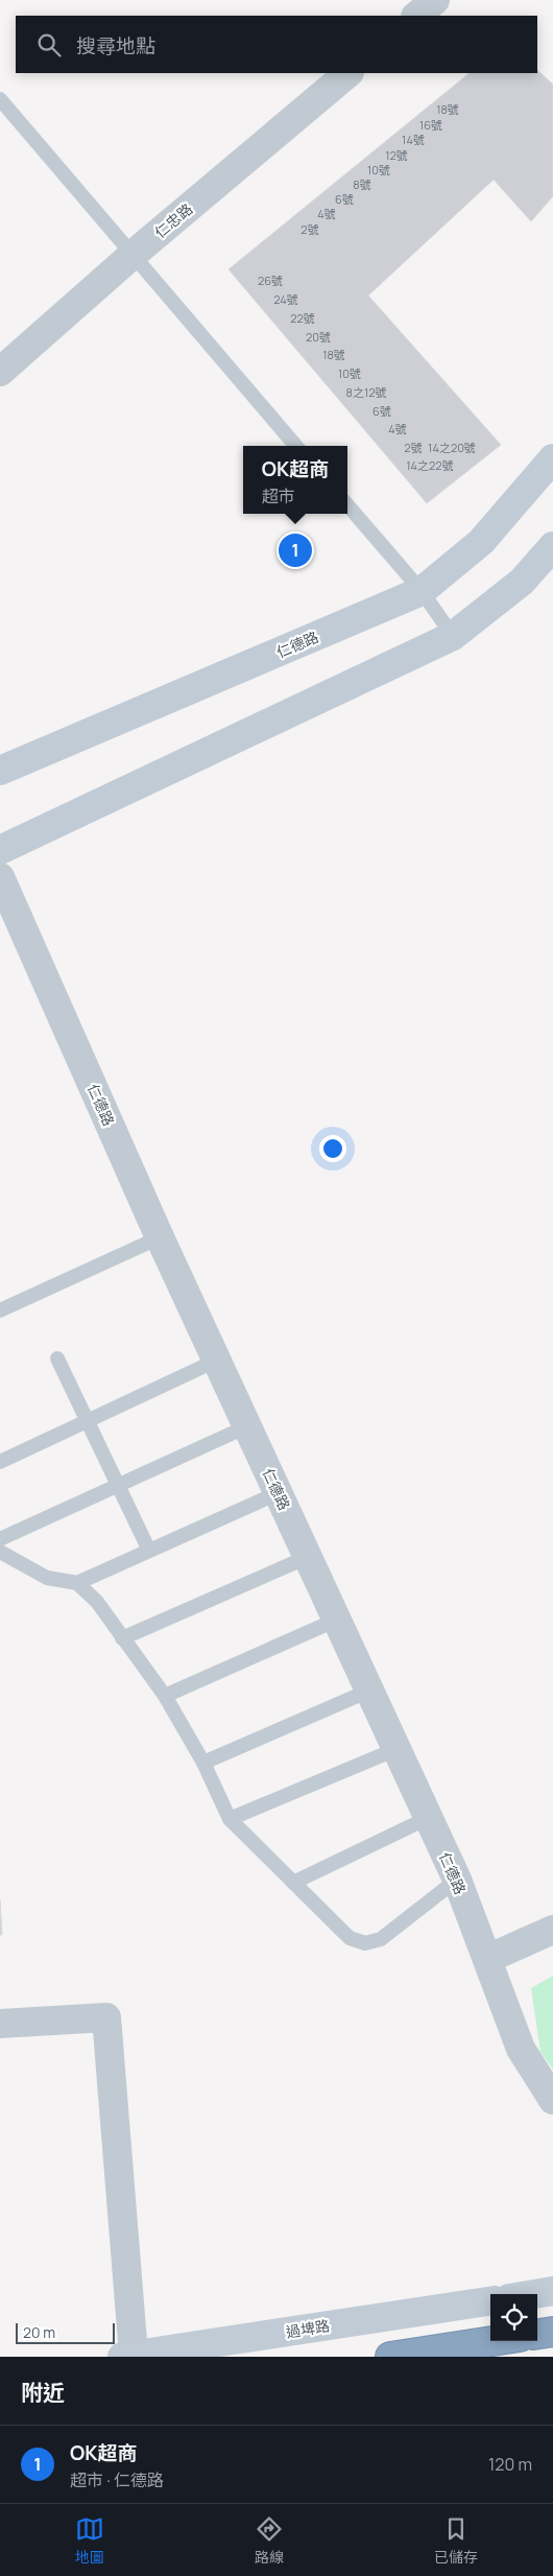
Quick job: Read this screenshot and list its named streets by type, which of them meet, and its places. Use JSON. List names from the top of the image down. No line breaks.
{"streets":{"street":["仁忠路","仁德路","過埤路"]},"house_numbers":["18號","16號","14號","12號","10號","8號","6號","4號","2號","26號","24號","22號","20號","18號","10號","8之12號","6號","4號","2號","14之20號","14之22號"],"scale_bar":"20 m","page":{"search":"搜尋地點","popup":["OK超商","超市"],"pins":"1","scale":"20 m","heading":"附近","list":[{"mark":"1","name":"OK超商","note":"超市 · 仁德路","value":"120 m"}],"nav":["地圖","路線","已儲存"]}}
